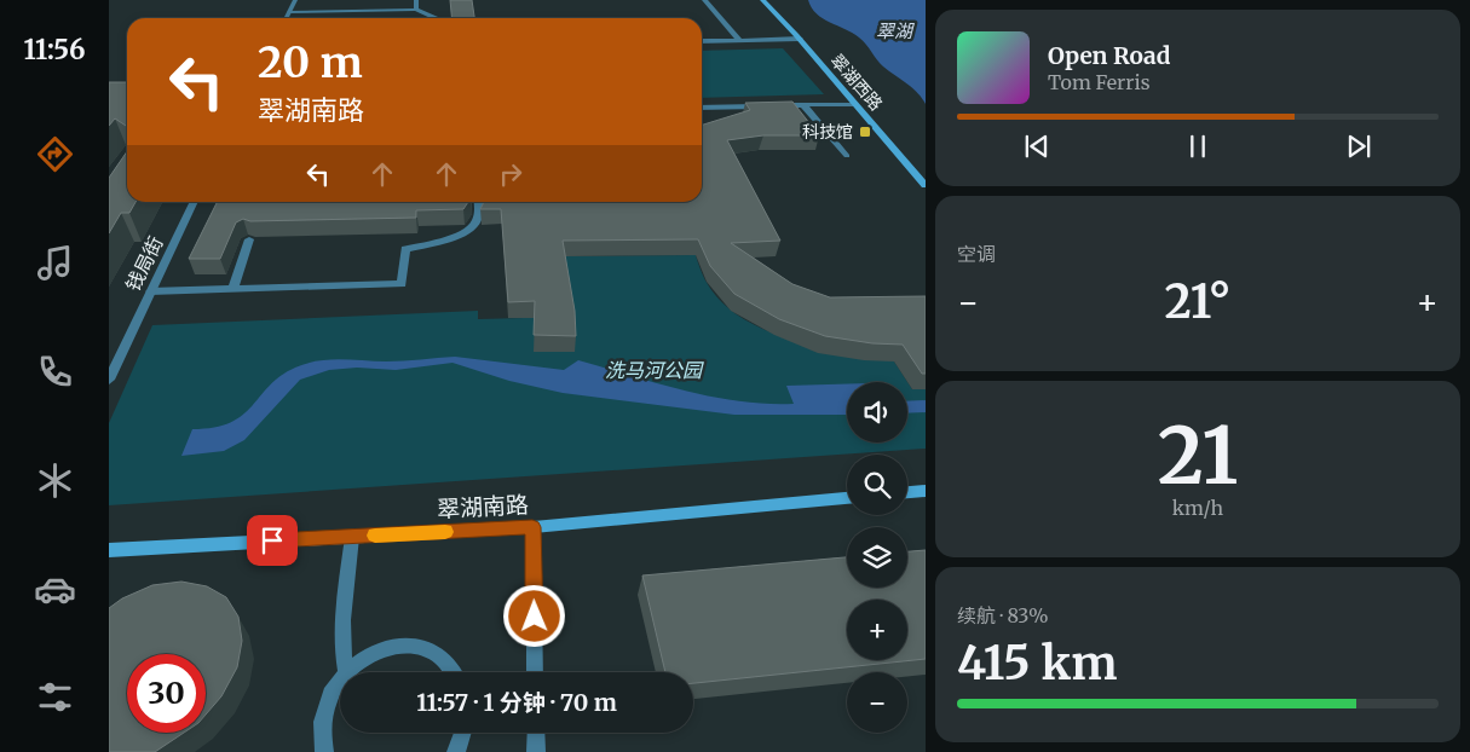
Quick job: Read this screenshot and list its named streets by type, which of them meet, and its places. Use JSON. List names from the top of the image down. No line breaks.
{"streets":{"street":["翠湖西路","钱局街","翠湖南路"]},"water":["翠湖"],"parks":["洗马河公园"],"places":{"transit":["科技馆"]},"page":{"tabs":"11:56","turn":["20 m","翠湖南路"],"song":["Open Road","Tom Ferris"],"tile":["空调",["21","km/h"],["续航 · 83%","415 km"]],"heat":["−","21°","+"],"map_buttons":["+","−"],"limit":"30","trip":"11:57 · 1 分钟 · 70 m"}}
